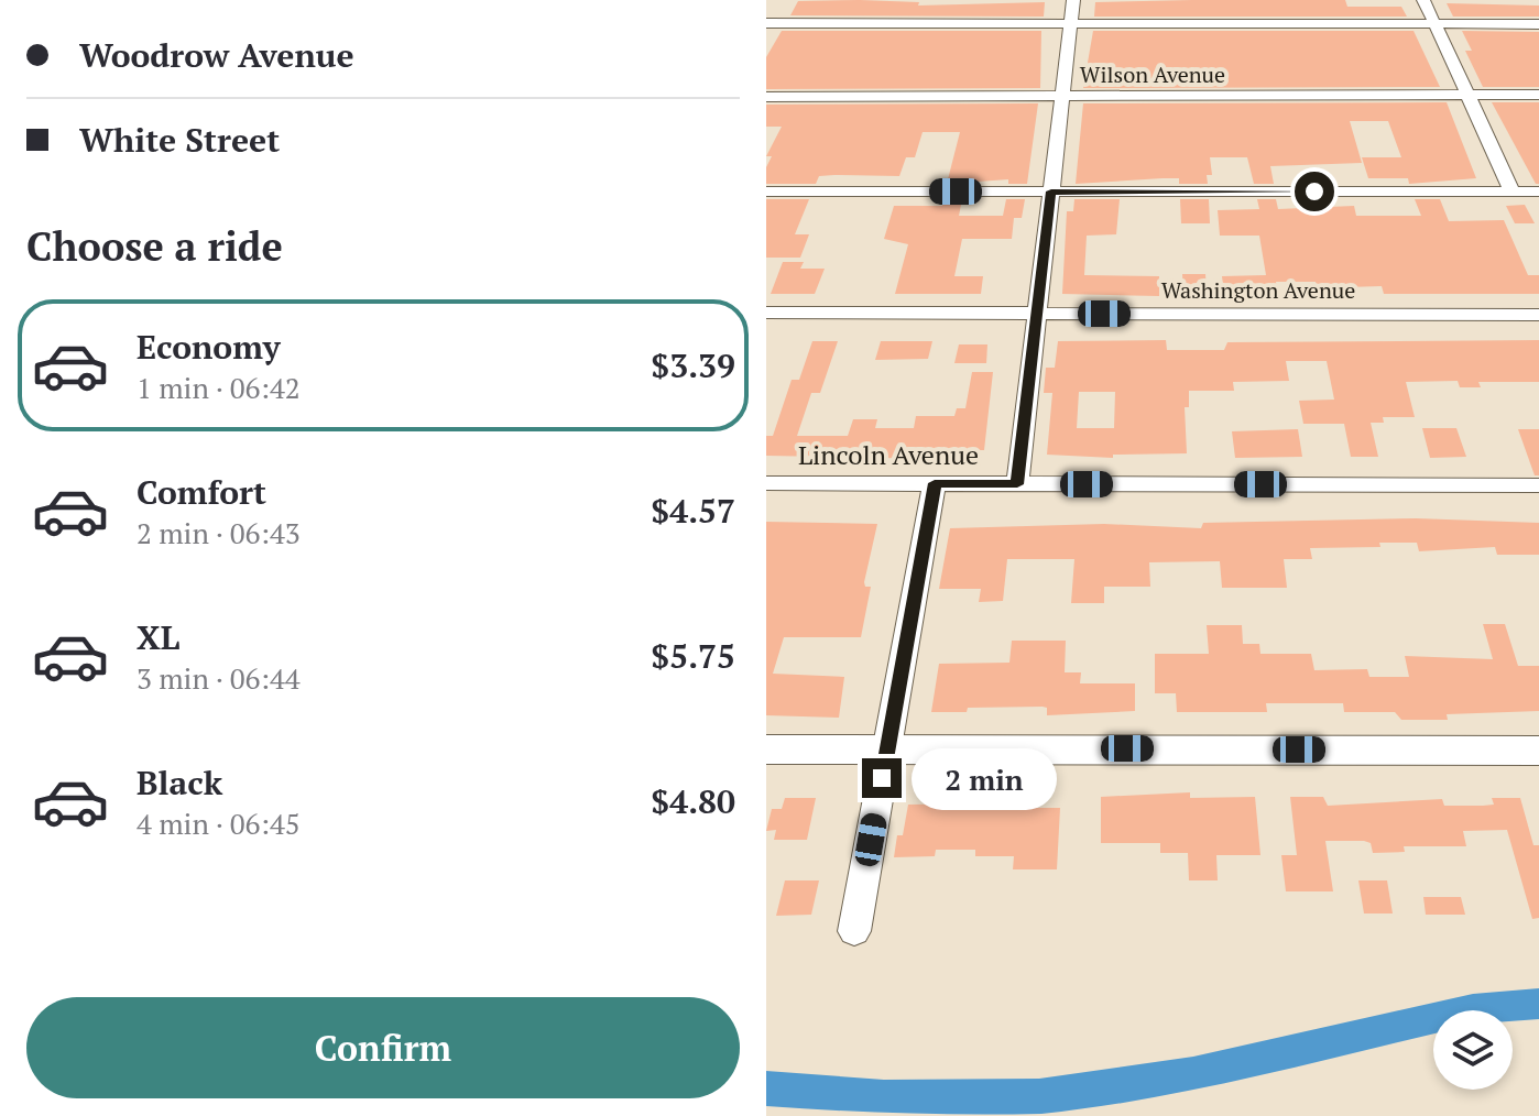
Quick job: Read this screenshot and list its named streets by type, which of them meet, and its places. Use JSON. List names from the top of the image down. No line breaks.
{"streets":{"street":["Wilson Avenue","Washington Avenue","Lincoln Avenue"]},"page":{"banner":["Woodrow Avenue","White Street"],"heading":"Choose a ride","list":[{"name":"Economy","note":"1 min · 06:42","value":"$3.39"},{"name":"Comfort","note":"2 min · 06:43","value":"$4.57"},{"name":"XL","note":"3 min · 06:44","value":"$5.75"},{"name":"Black","note":"4 min · 06:45","value":"$4.80"}],"bubble":"2 min","buttons":"Confirm"}}
